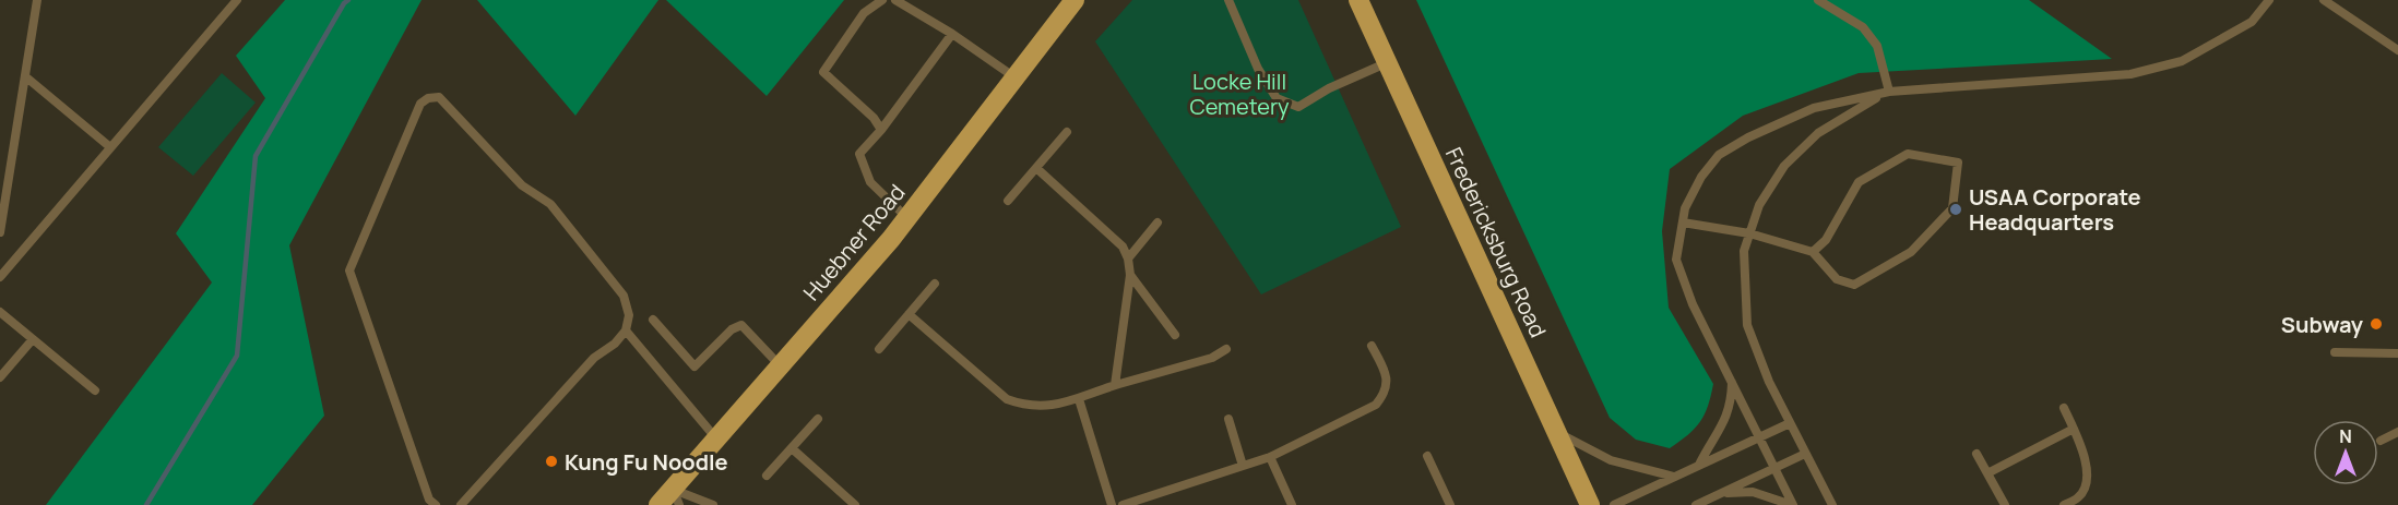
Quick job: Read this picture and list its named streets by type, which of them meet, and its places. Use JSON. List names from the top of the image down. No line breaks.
{"streets":{"main road":["Huebner Road","Fredericksburg Road"]},"parks":["Locke Hill Cemetery"],"places":["USAA Corporate Headquarters","Subway","Kung Fu Noodle"],"north":"top"}
